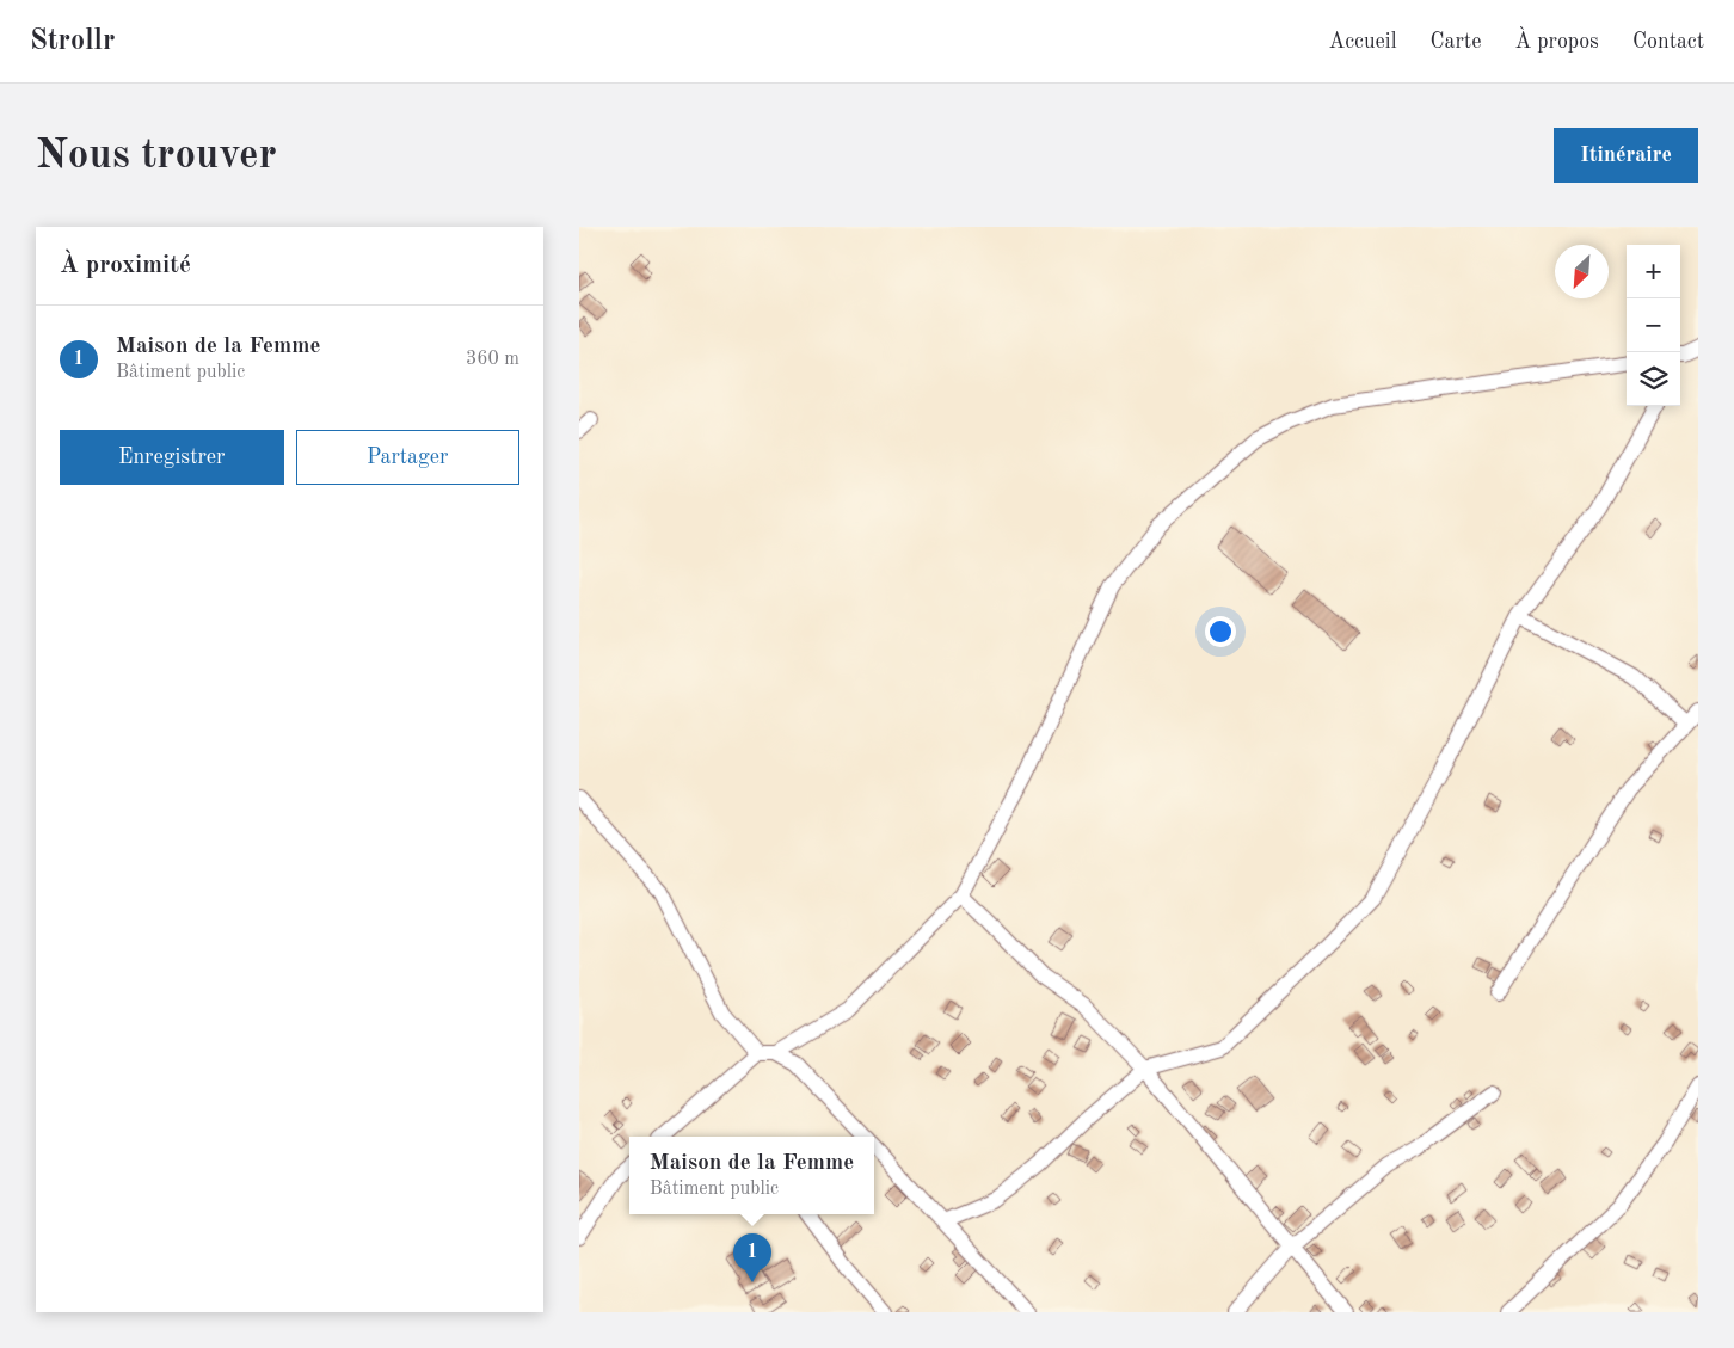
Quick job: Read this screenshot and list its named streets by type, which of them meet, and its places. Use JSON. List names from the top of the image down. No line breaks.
{"north":"bottom left","page":{"header":"Strollr","nav":["Accueil","Carte","À propos","Contact"],"buttons":["Itinéraire",["Enregistrer","Partager"]],"title":"Nous trouver","heading":"À proximité","map_buttons":["+","−"],"list":[{"mark":"1","name":"Maison de la Femme","note":"Bâtiment public","value":"360 m"}],"popup":["Maison de la Femme","Bâtiment public"],"pins":"1"}}
